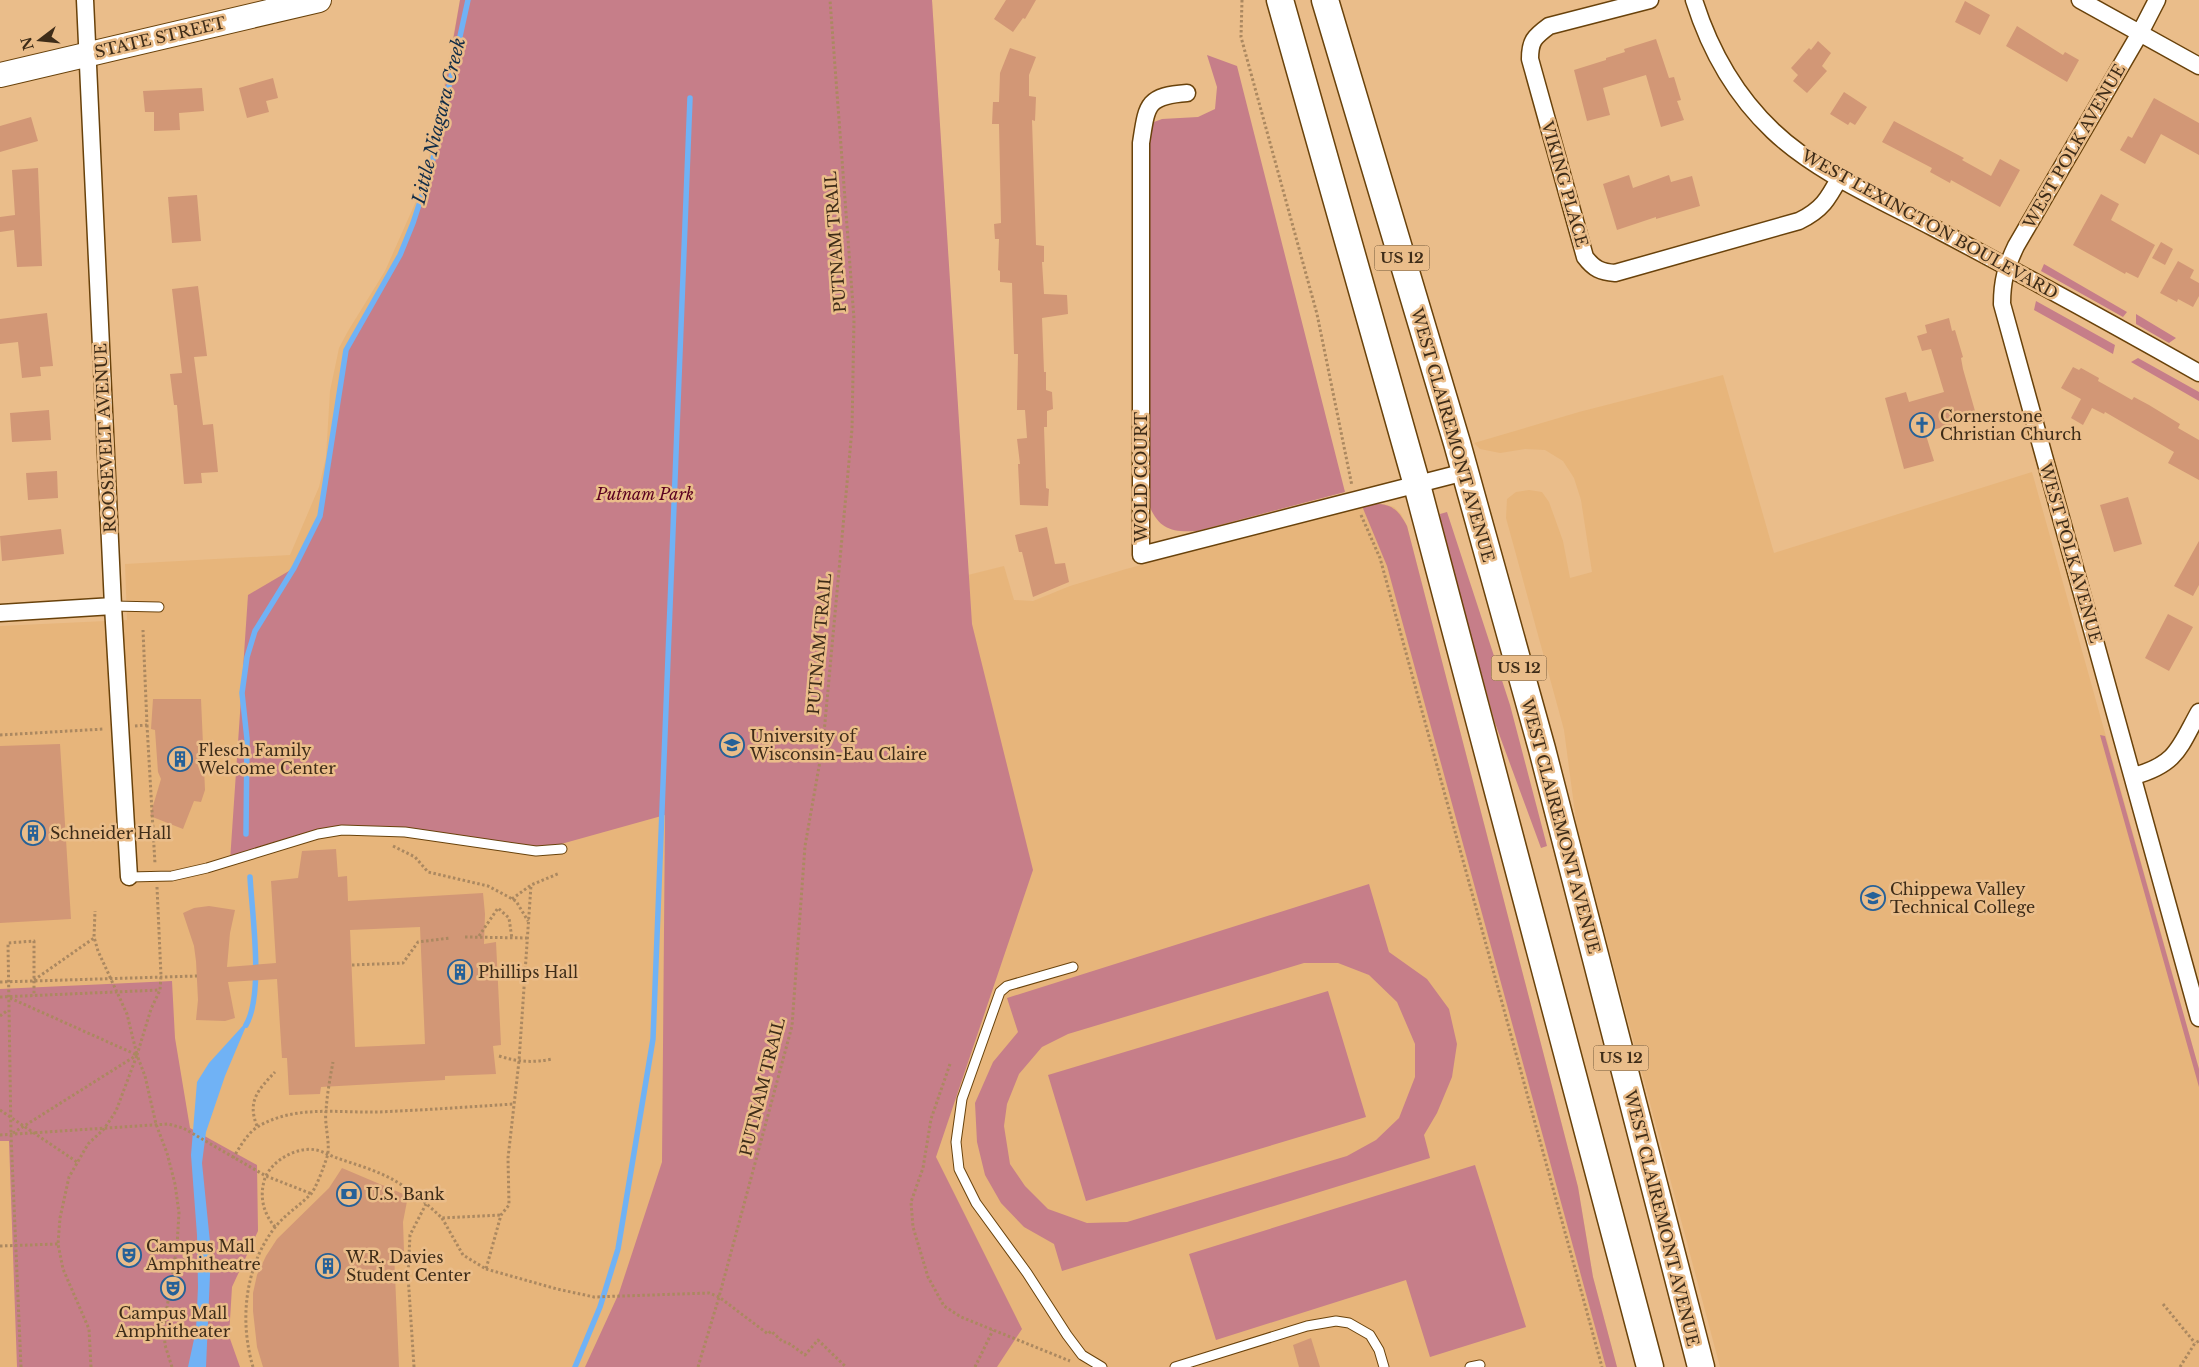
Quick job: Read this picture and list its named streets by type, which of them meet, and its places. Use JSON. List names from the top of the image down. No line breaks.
{"streets":{"main road":["STATE STREET","US 12","WEST CLAIREMONT AVENUE"],"street":["WEST POLK AVENUE","VIKING PLACE","WEST LEXINGTON BOULEVARD","ROOSEVELT AVENUE","WOLD COURT"],"path":["PUTNAM TRAIL"]},"crossings":[["STATE STREET","ROOSEVELT AVENUE"],["WEST POLK AVENUE","WEST LEXINGTON BOULEVARD"],["VIKING PLACE","WEST LEXINGTON BOULEVARD"],["US 12","WOLD COURT"],["WEST CLAIREMONT AVENUE","WOLD COURT"]],"water":["Little Niagara Creek"],"parks":["Putnam Park"],"places":{"church":["Cornerstone Christian Church"],"school or university":["University of Wisconsin-Eau Claire","Chippewa Valley Technical College"],"building":["Flesch Family Welcome Center","Schneider Hall","Phillips Hall","W.R. Davies Student Center"],"bank":["U.S. Bank"],"theatre":["Campus Mall Amphitheatre","Campus Mall Amphitheater"]},"north":"left"}
